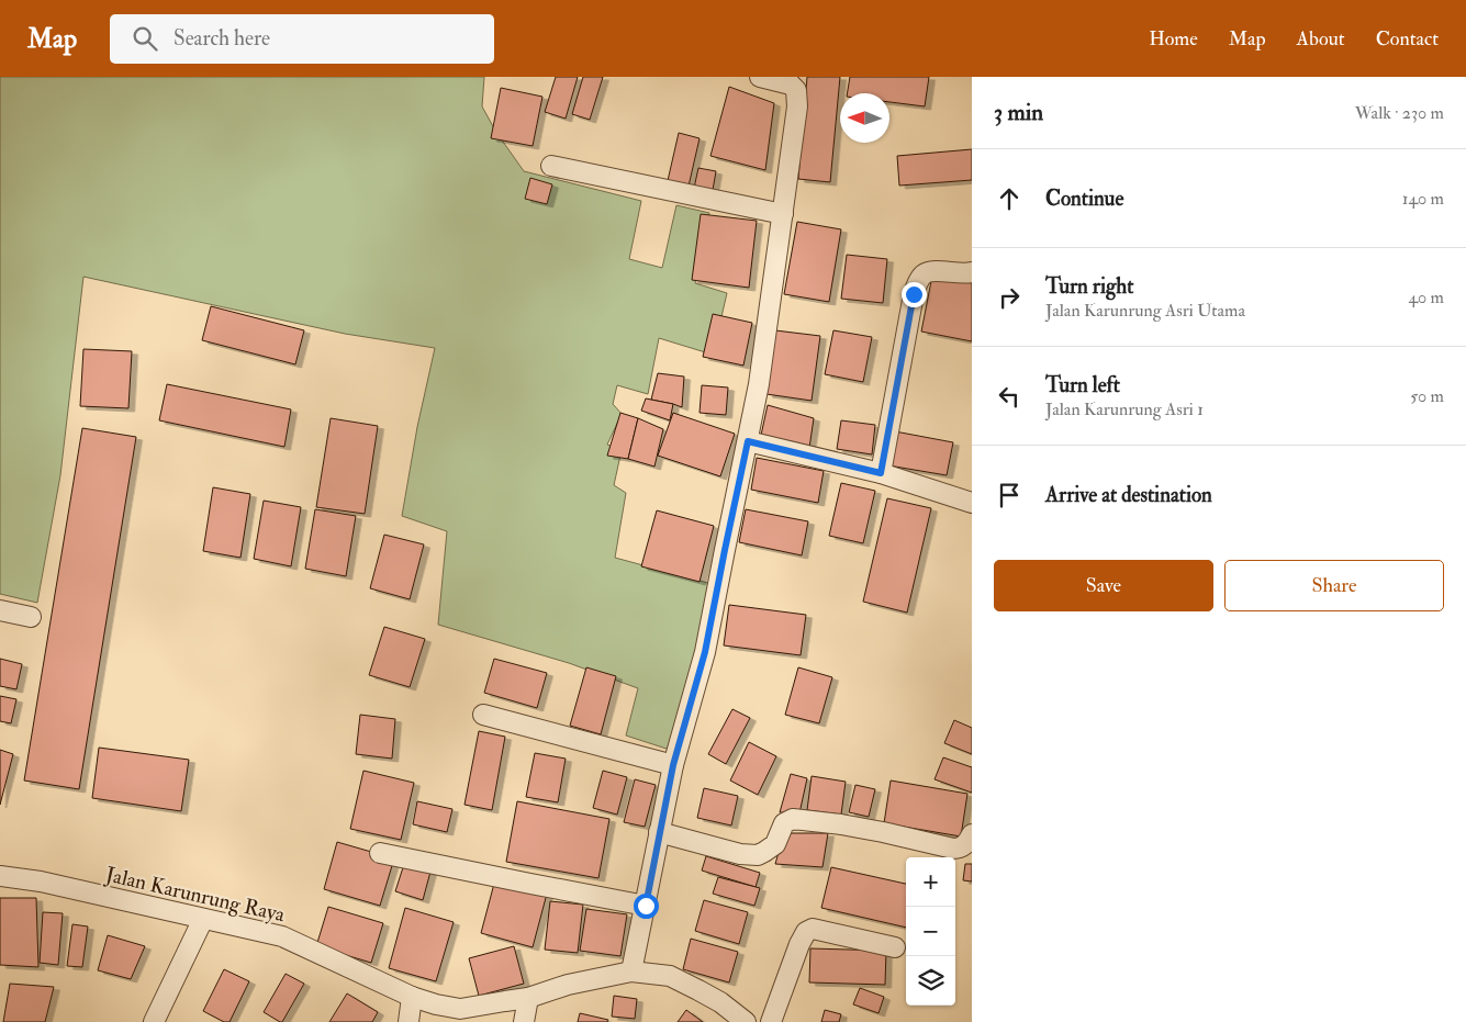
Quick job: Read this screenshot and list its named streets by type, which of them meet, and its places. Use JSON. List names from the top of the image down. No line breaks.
{"streets":{"street":["Jalan Karunrung Raya"]},"north":"left","page":{"header":"Map","search":"Search here","nav":["Home","Map","About","Contact"],"heading":["3 min","Walk · 230 m"],"list":[["Continue","140 m"],["Turn right","Jalan Karunrung Asri Utama","40 m"],["Turn left","Jalan Karunrung Asri 1","50 m"],"Arrive at destination"],"buttons":["Save","Share"],"map_buttons":["+","−"]}}
